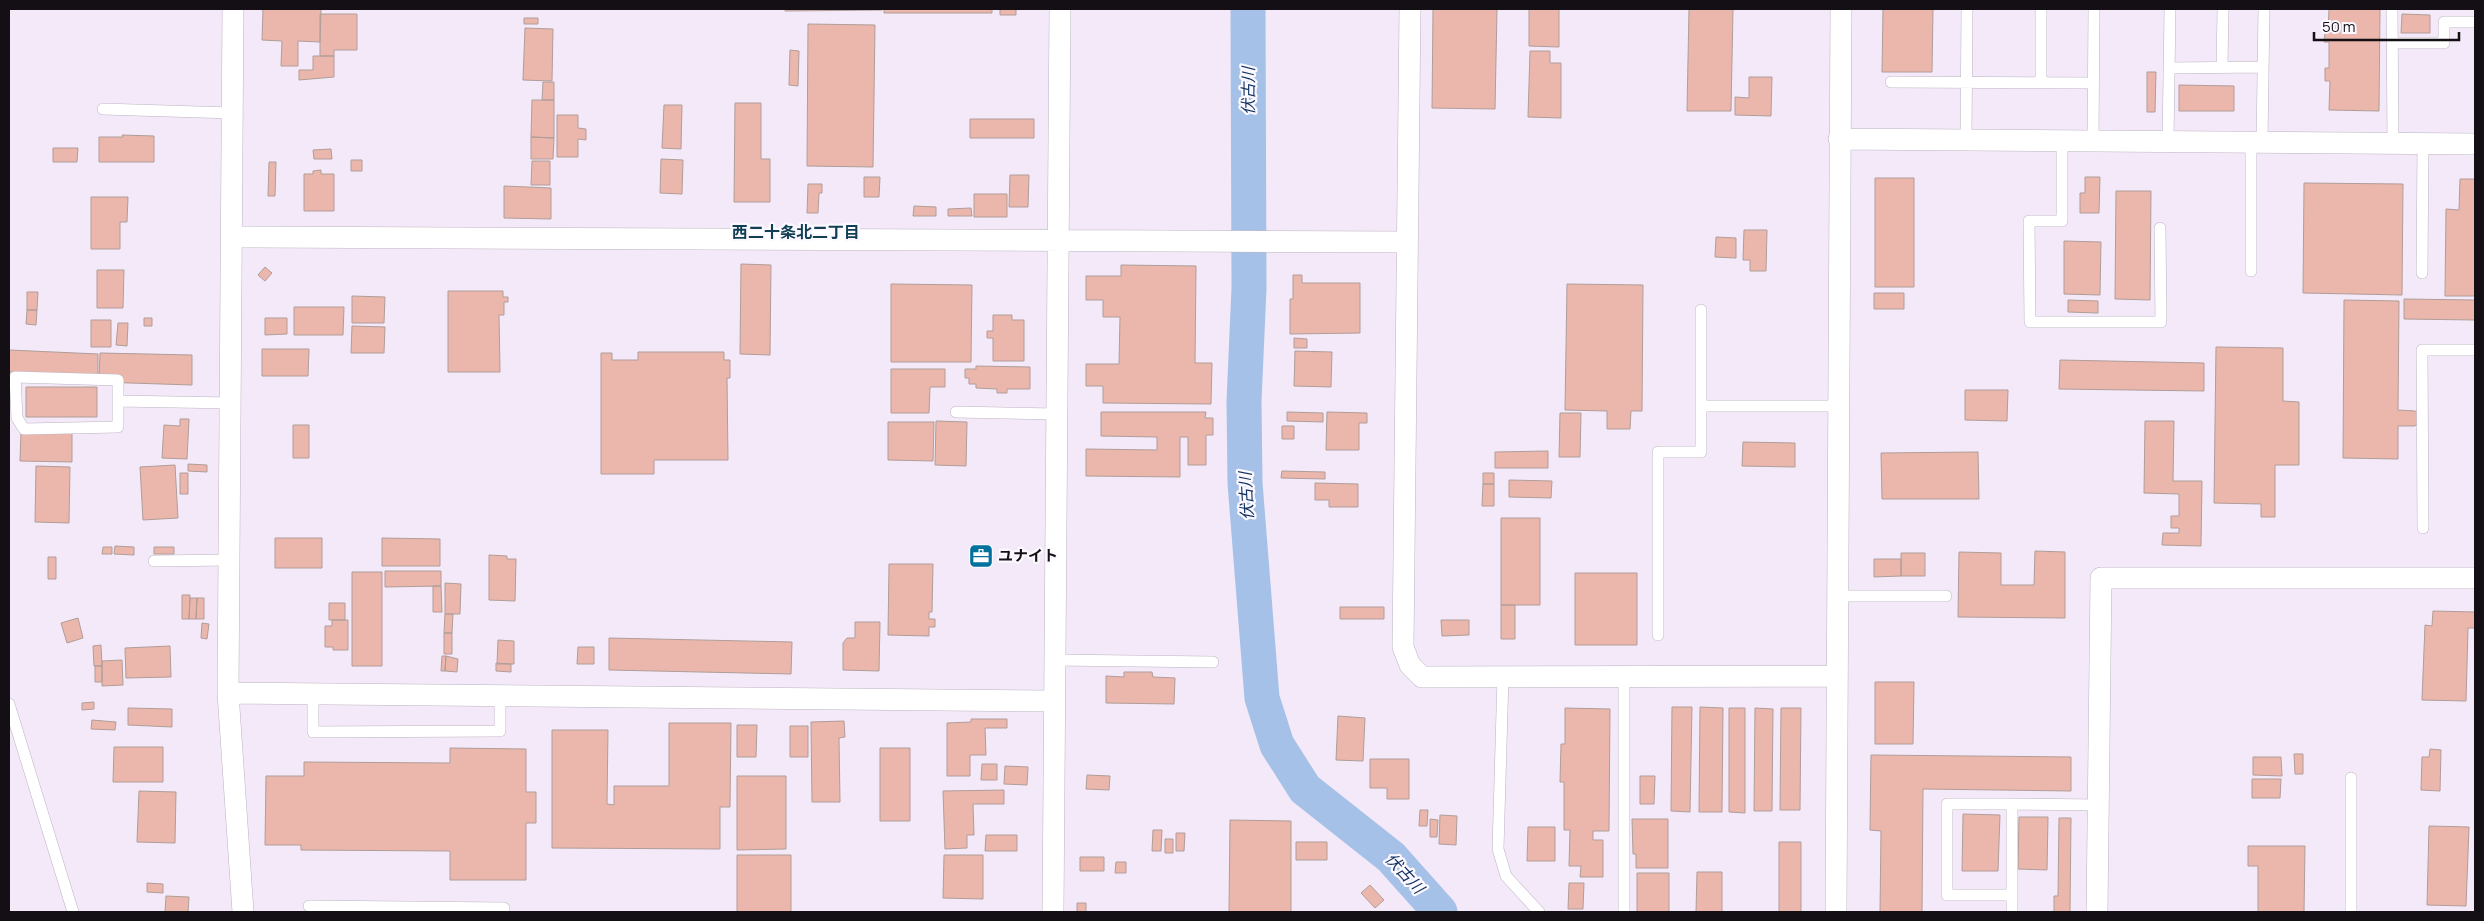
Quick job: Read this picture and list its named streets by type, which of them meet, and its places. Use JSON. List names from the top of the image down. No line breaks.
{"districts":["西二十条北二丁目"],"water":["伏古川"],"places":{"office":["ユナイト"]},"scale_bar":"50 m"}
